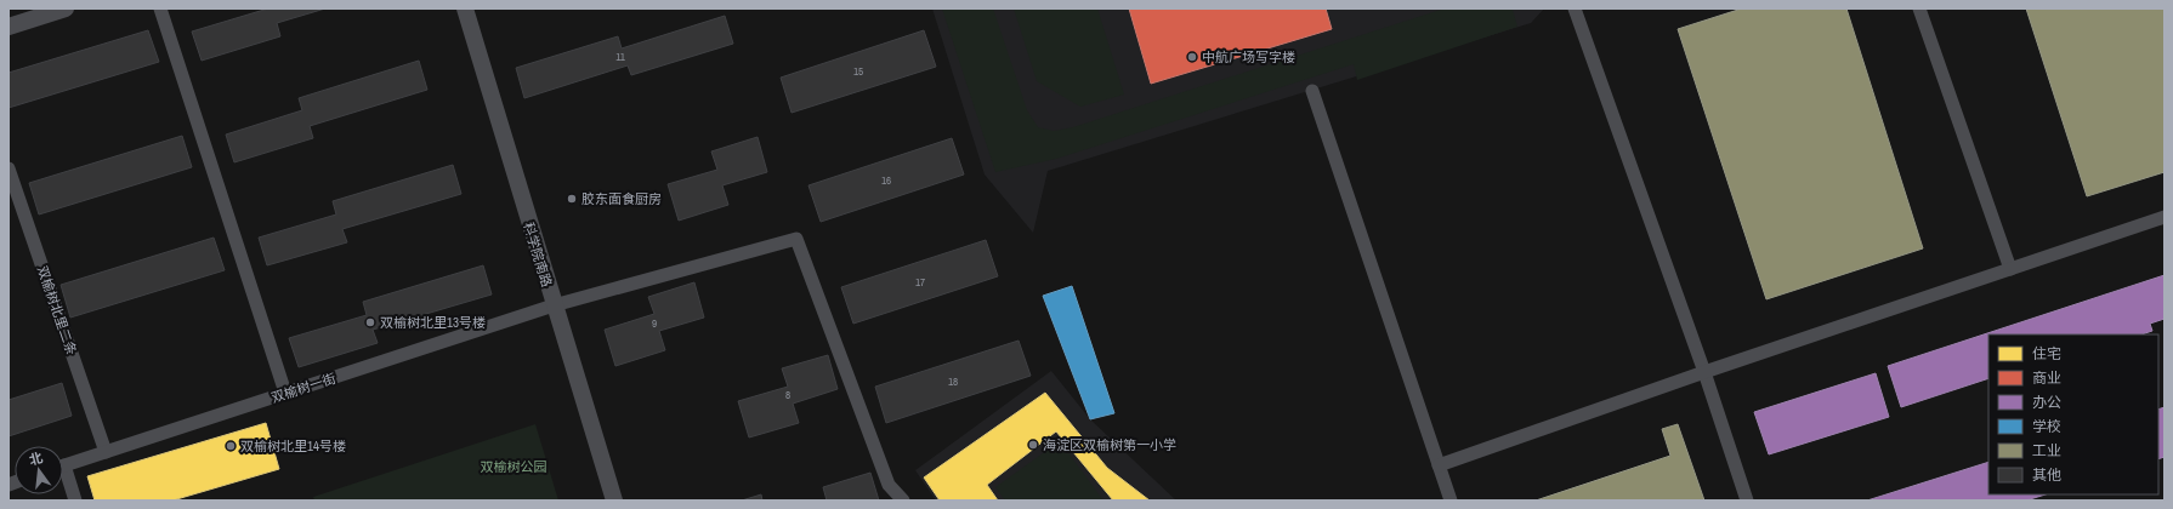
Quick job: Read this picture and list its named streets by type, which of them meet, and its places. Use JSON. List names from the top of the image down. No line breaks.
{"streets":{"street":["科学院南路","双榆树北里二条","双榆树一街"]},"crossings":[["科学院南路","双榆树一街"],["双榆树北里二条","双榆树一街"]],"parks":["双榆树公园"],"places":["中航广场写字楼","胶东面食厨房","双榆树北里13号楼","海淀区双榆树第一小学","双榆树北里14号楼"],"house_numbers":["11","15","16","17","9","18","8"],"legend":["住宅","商业","办公","学校","工业","其他"],"north":"top"}
